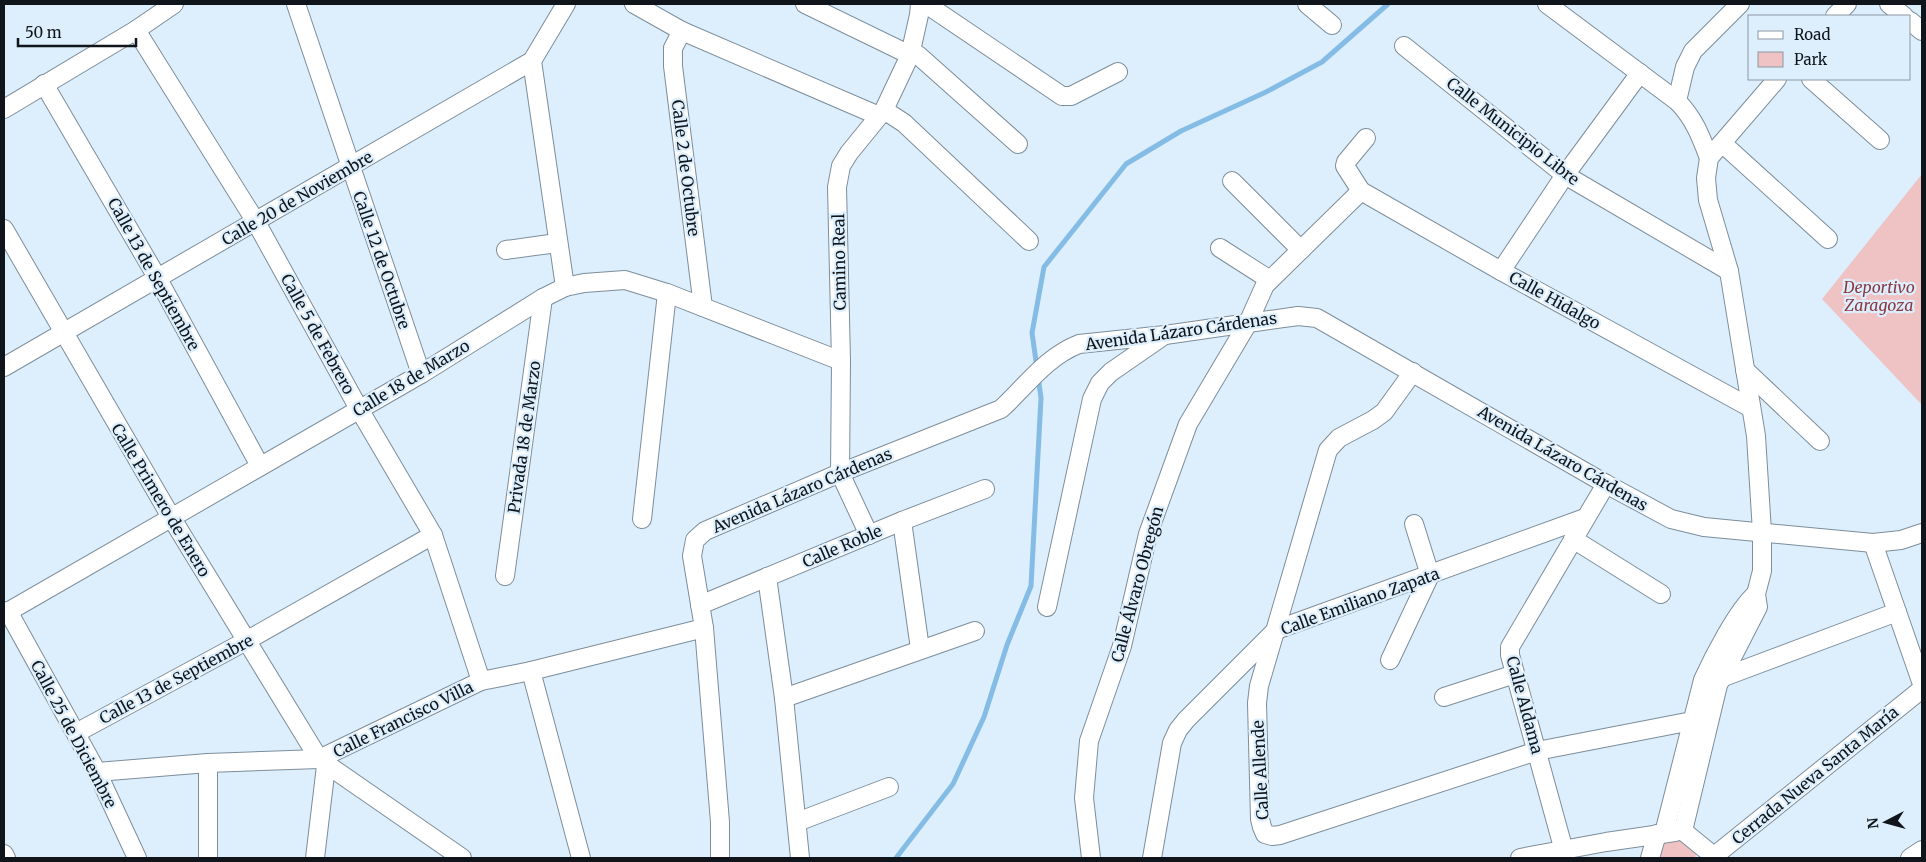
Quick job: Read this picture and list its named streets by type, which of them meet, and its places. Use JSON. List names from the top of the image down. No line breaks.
{"streets":{"street":["Calle Municipio Libre","Calle 2 de Octubre","Calle 20 de Noviembre","Calle 12 de Octubre","Camino Real","Calle 13 de Septiembre","Calle Hidalgo","Avenida Lázaro Cárdenas","Calle 5 de Febrero","Calle 18 de Marzo","Privada 18 de Marzo","Calle Primero de Enero","Calle Roble","Calle Álvaro Obregón","Calle Emiliano Zapata","Calle Aldama","Calle Francisco Villa","Calle 25 de Diciembre","Calle Allende","Cerrada Nueva Santa María"]},"crossings":[["Calle 2 de Octubre","Calle 18 de Marzo"],["Calle 20 de Noviembre","Calle 12 de Octubre"],["Calle 20 de Noviembre","Calle 13 de Septiembre"],["Calle 20 de Noviembre","Calle 5 de Febrero"],["Calle 20 de Noviembre","Calle Primero de Enero"],["Calle 12 de Octubre","Calle 18 de Marzo"],["Camino Real","Avenida Lázaro Cárdenas"],["Camino Real","Calle 18 de Marzo"],["Camino Real","Calle Roble"],["Calle 13 de Septiembre","Calle 5 de Febrero"],["Calle 13 de Septiembre","Calle 18 de Marzo"],["Calle 13 de Septiembre","Calle Primero de Enero"],["Calle 13 de Septiembre","Calle 25 de Diciembre"],["Calle Hidalgo","Calle Álvaro Obregón"],["Avenida Lázaro Cárdenas","Calle Roble"],["Avenida Lázaro Cárdenas","Calle Álvaro Obregón"],["Avenida Lázaro Cárdenas","Calle Aldama"],["Avenida Lázaro Cárdenas","Calle Francisco Villa"],["Avenida Lázaro Cárdenas","Calle Allende"],["Calle 5 de Febrero","Calle 18 de Marzo"],["Calle 5 de Febrero","Calle Francisco Villa"],["Calle 18 de Marzo","Privada 18 de Marzo"],["Calle 18 de Marzo","Calle Primero de Enero"],["Calle 18 de Marzo","Calle 25 de Diciembre"],["Calle Primero de Enero","Calle Francisco Villa"],["Calle Emiliano Zapata","Calle Aldama"],["Calle Emiliano Zapata","Calle Allende"],["Calle Aldama","Calle Allende"],["Calle Francisco Villa","Calle 25 de Diciembre"]],"parks":["Deportivo Zaragoza"],"legend":["Road","Park"],"scale_bar":"50 m","north":"left"}
